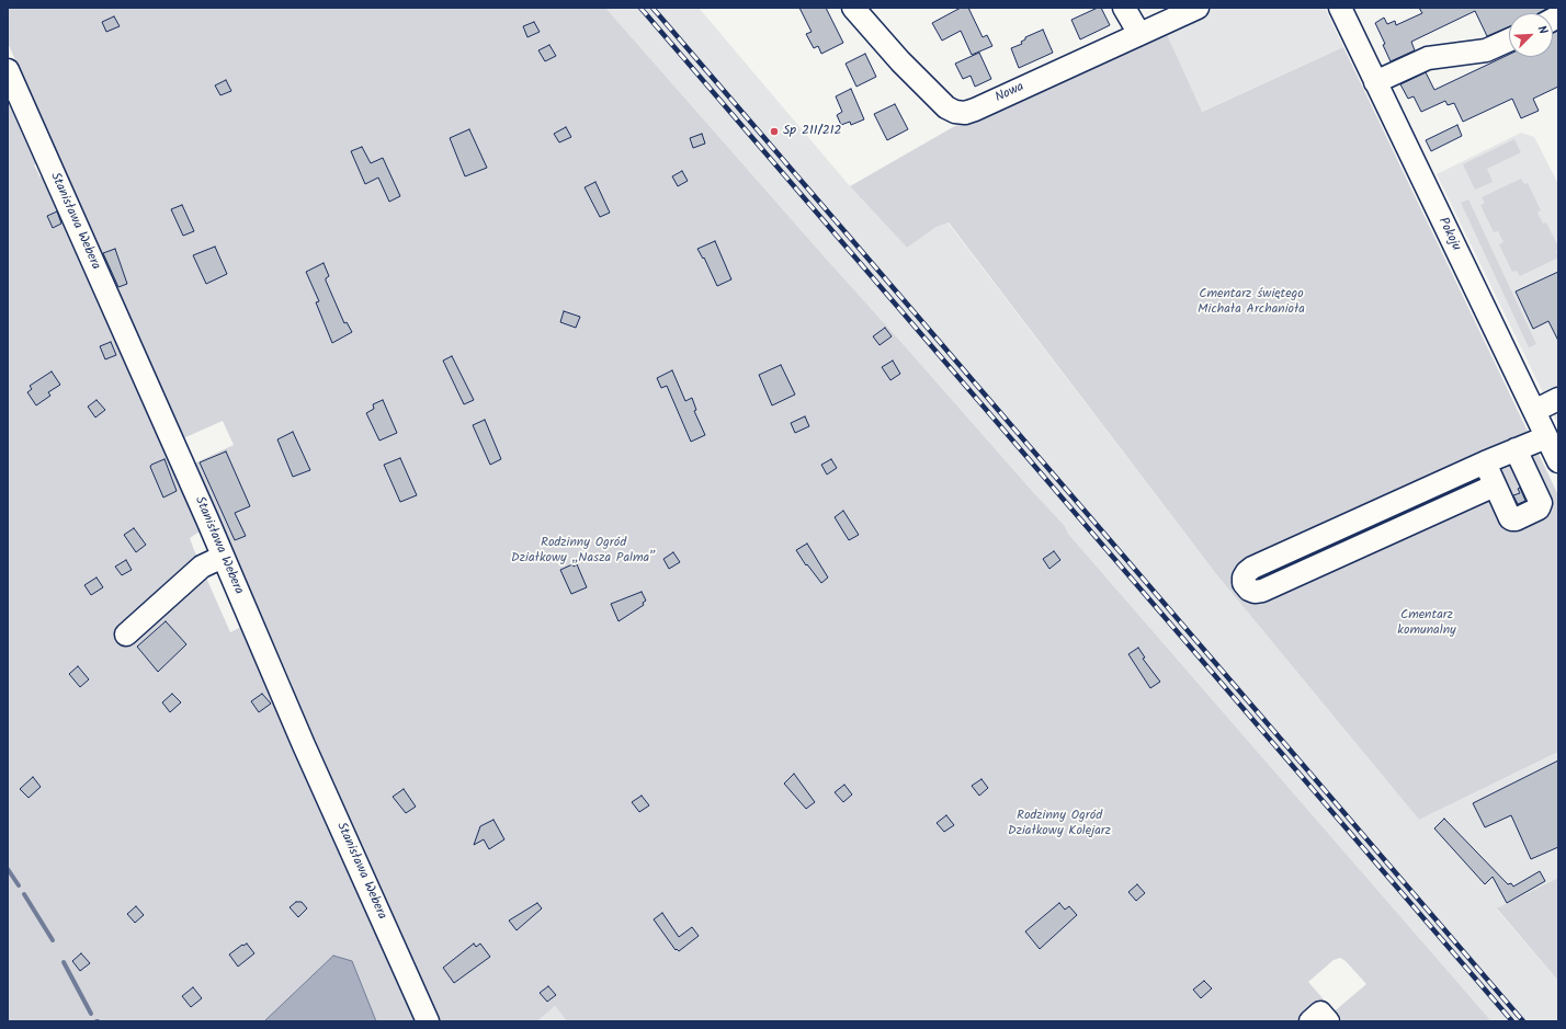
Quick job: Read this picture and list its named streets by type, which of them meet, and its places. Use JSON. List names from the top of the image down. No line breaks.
{"streets":{"street":["Nowa","Stanisława Webera","Pokoju"]},"parks":["Cmentarz świętego Michała Archanioła","Rodzinny Ogród Działkowy „Nasza Palma”","Cmentarz komunalny","Rodzinny Ogród Działkowy Kolejarz"],"places":["Sp 211/212"],"north":"top right"}
